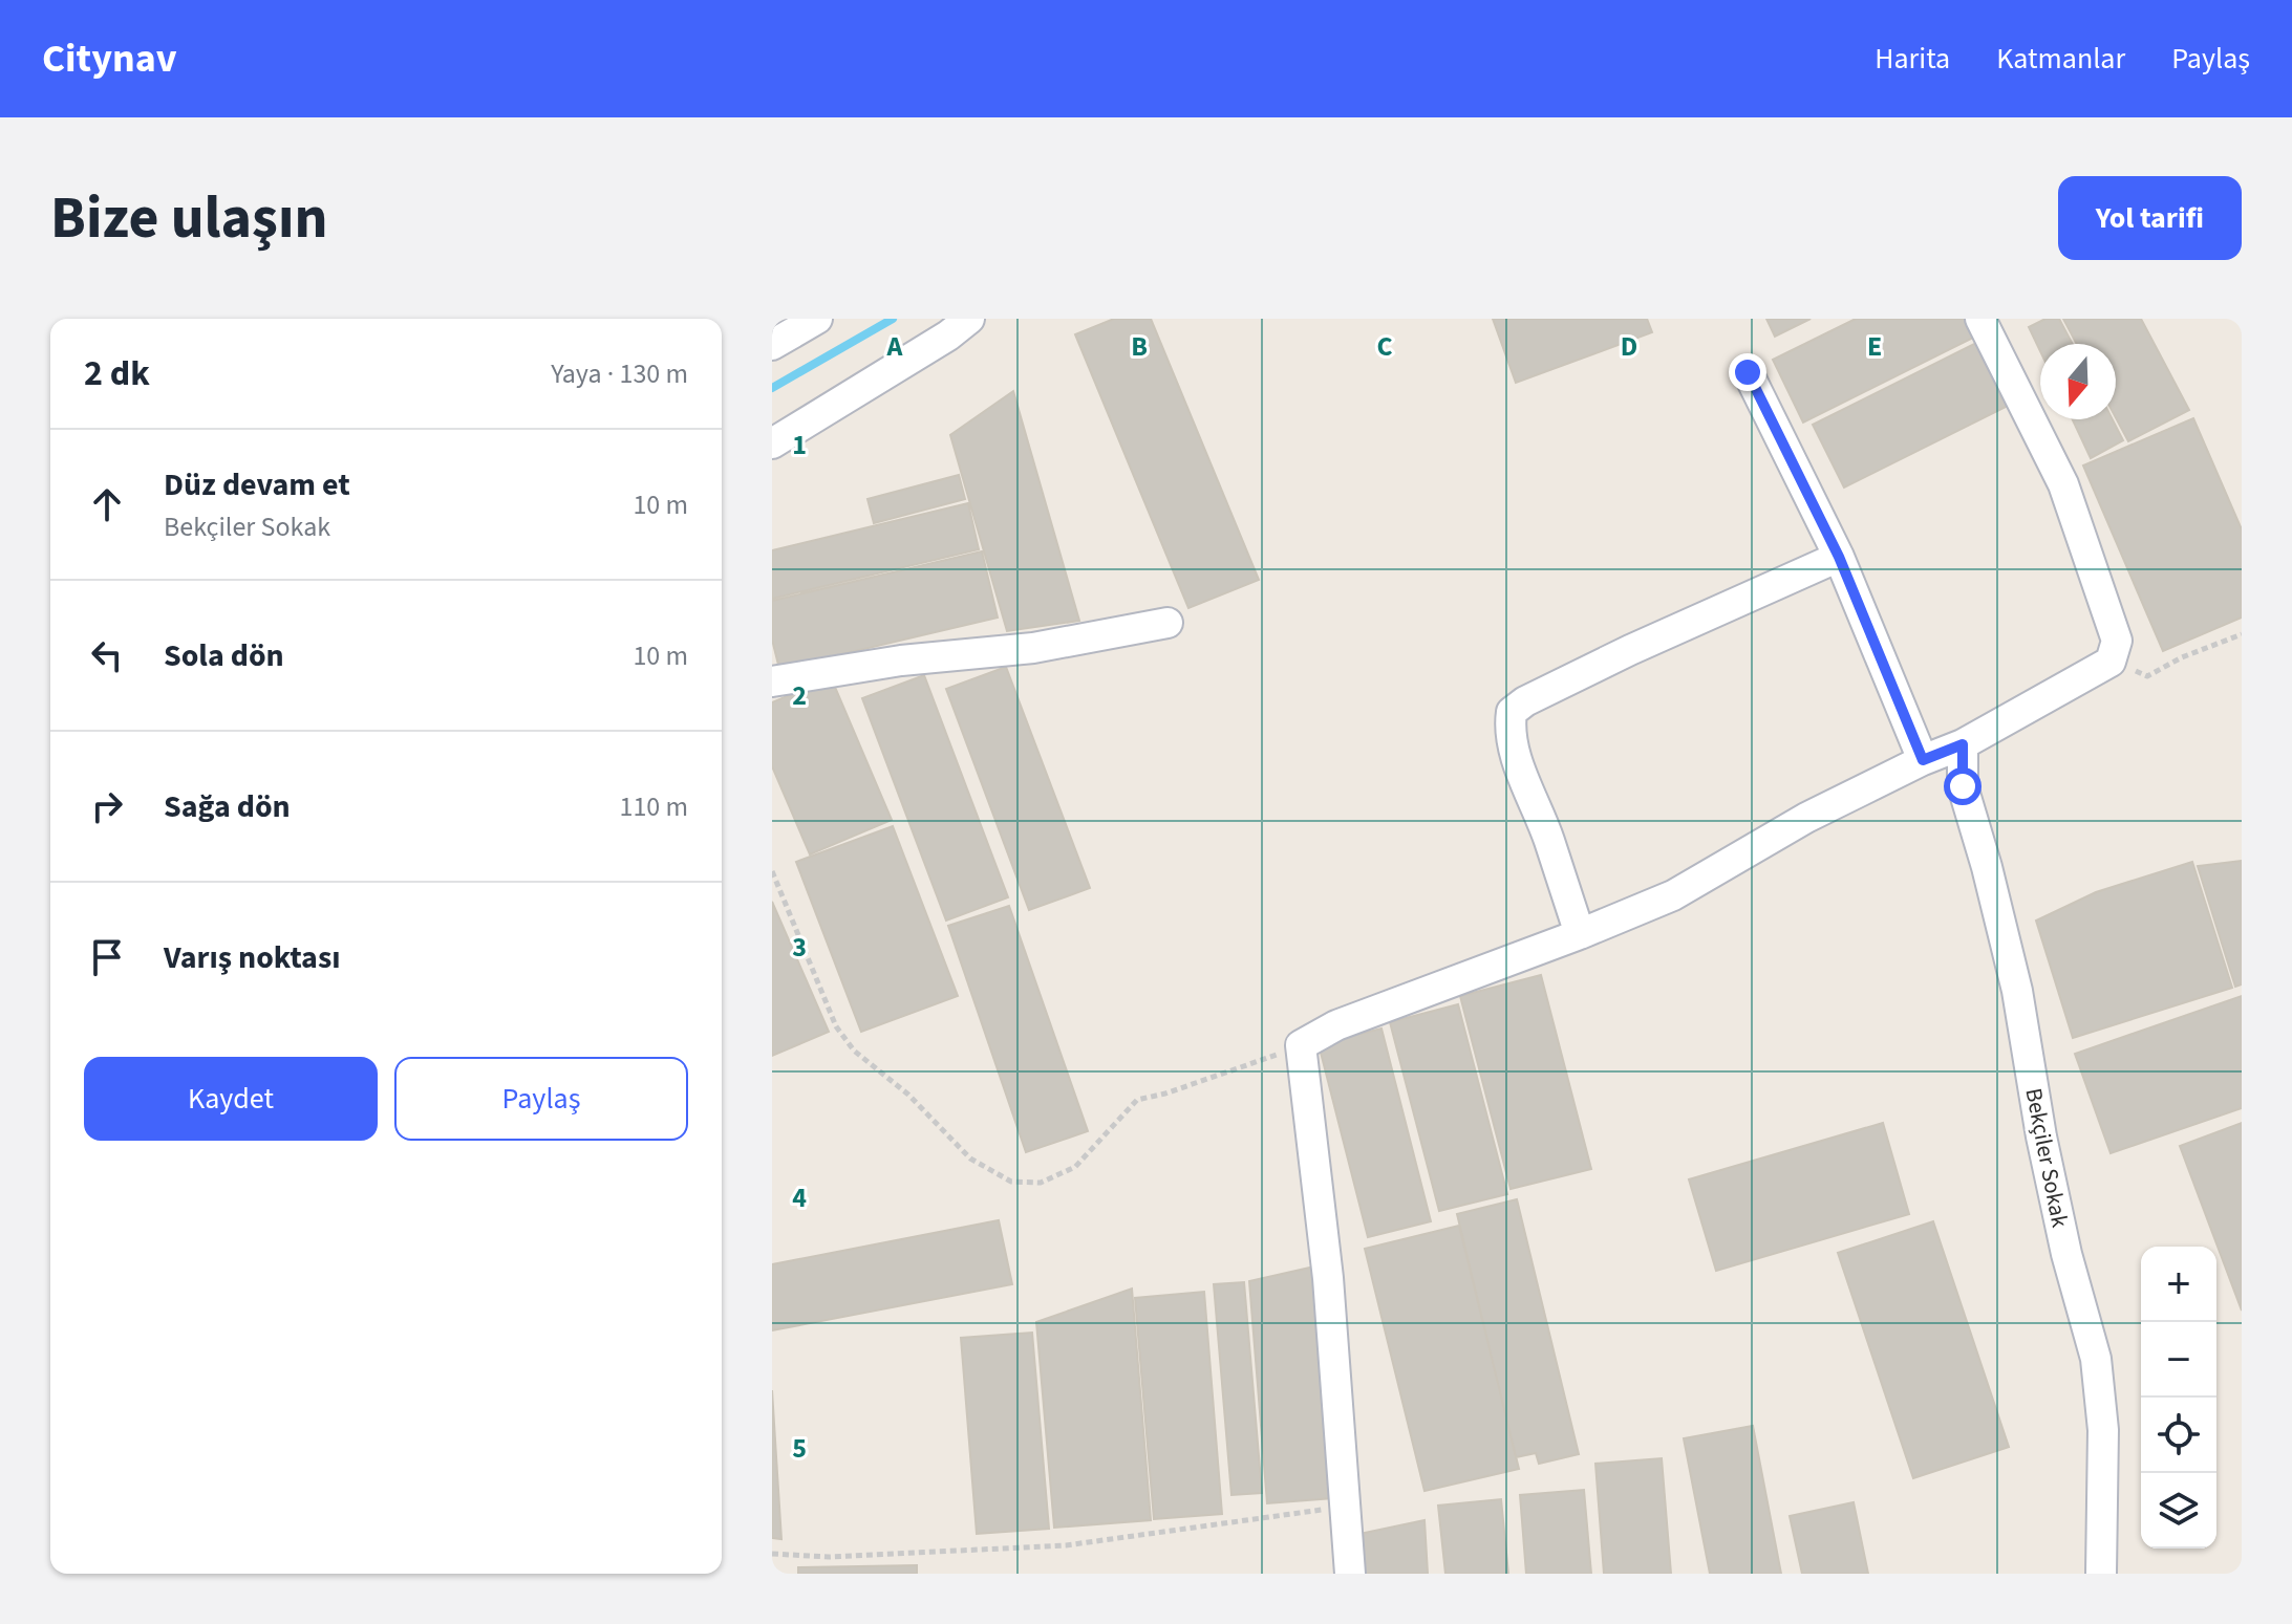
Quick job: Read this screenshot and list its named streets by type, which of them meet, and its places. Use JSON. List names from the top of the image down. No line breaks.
{"streets":{"street":["Bekçiler Sokak"]},"north":"bottom","page":{"header":"Citynav","nav":["Harita","Katmanlar","Paylaş"],"buttons":["Yol tarifi",["Kaydet","Paylaş"]],"title":"Bize ulaşın","heading":["2 dk","Yaya · 130 m"],"list":[["Düz devam et","Bekçiler Sokak","10 m"],["Sola dön","10 m"],["Sağa dön","110 m"],"Varış noktası"],"map_buttons":["+","−"]},"grid":{"columns":["A","B","C","D","E"],"rows":["1","2","3","4","5"]}}
